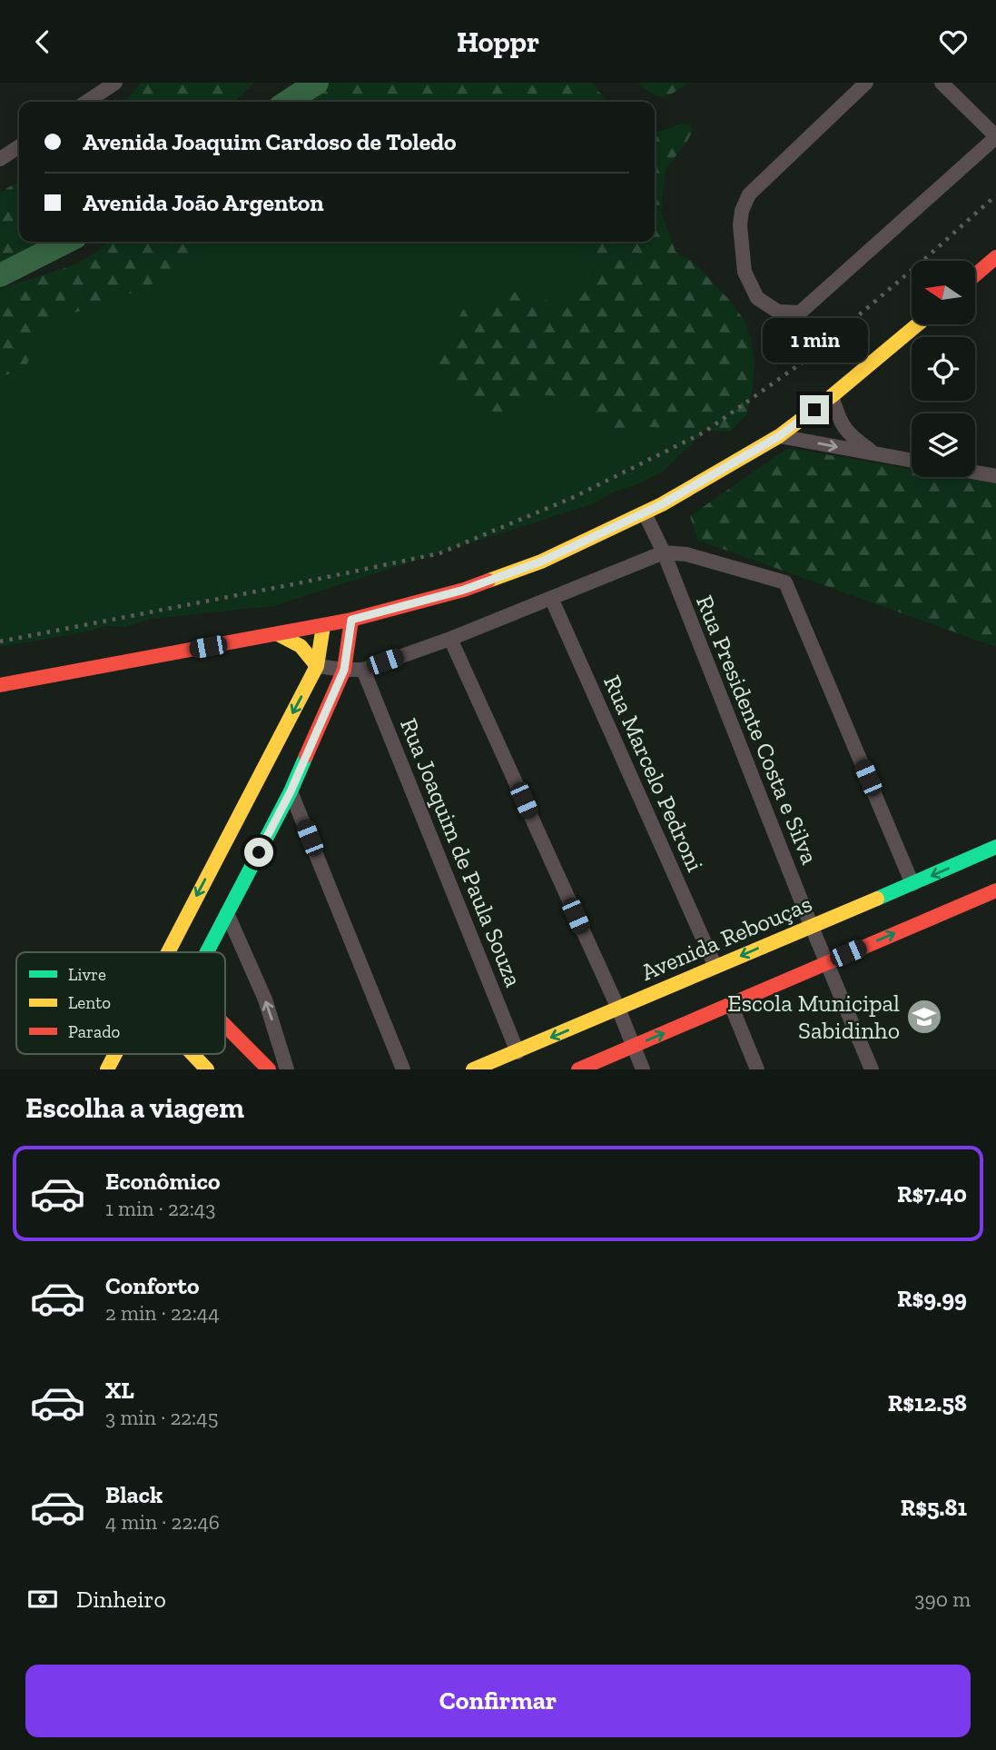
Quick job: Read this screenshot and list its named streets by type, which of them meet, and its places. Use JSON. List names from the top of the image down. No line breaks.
{"streets":{"main road":["Avenida Rebouças"],"street":["Rua Presidente Costa e Silva","Rua Marcelo Pedroni","Rua Joaquim de Paula Souza"]},"crossings":[["Rua Presidente Costa e Silva","Avenida Rebouças"],["Rua Marcelo Pedroni","Avenida Rebouças"],["Rua Joaquim de Paula Souza","Avenida Rebouças"]],"places":{"school or university":["Escola Municipal Sabidinho"]},"legend":["Livre","Lento","Parado"],"north":"left","page":{"header":"Hoppr","banner":["Avenida Joaquim Cardoso de Toledo","Avenida João Argenton"],"bubble":"1 min","heading":"Escolha a viagem","list":[{"name":"Econômico","note":"1 min · 22:43","value":"R$7.40"},{"name":"Conforto","note":"2 min · 22:44","value":"R$9.99"},{"name":"XL","note":"3 min · 22:45","value":"R$12.58"},{"name":"Black","note":"4 min · 22:46","value":"R$5.81"}],"pay":["Dinheiro","390 m"],"buttons":"Confirmar"}}
